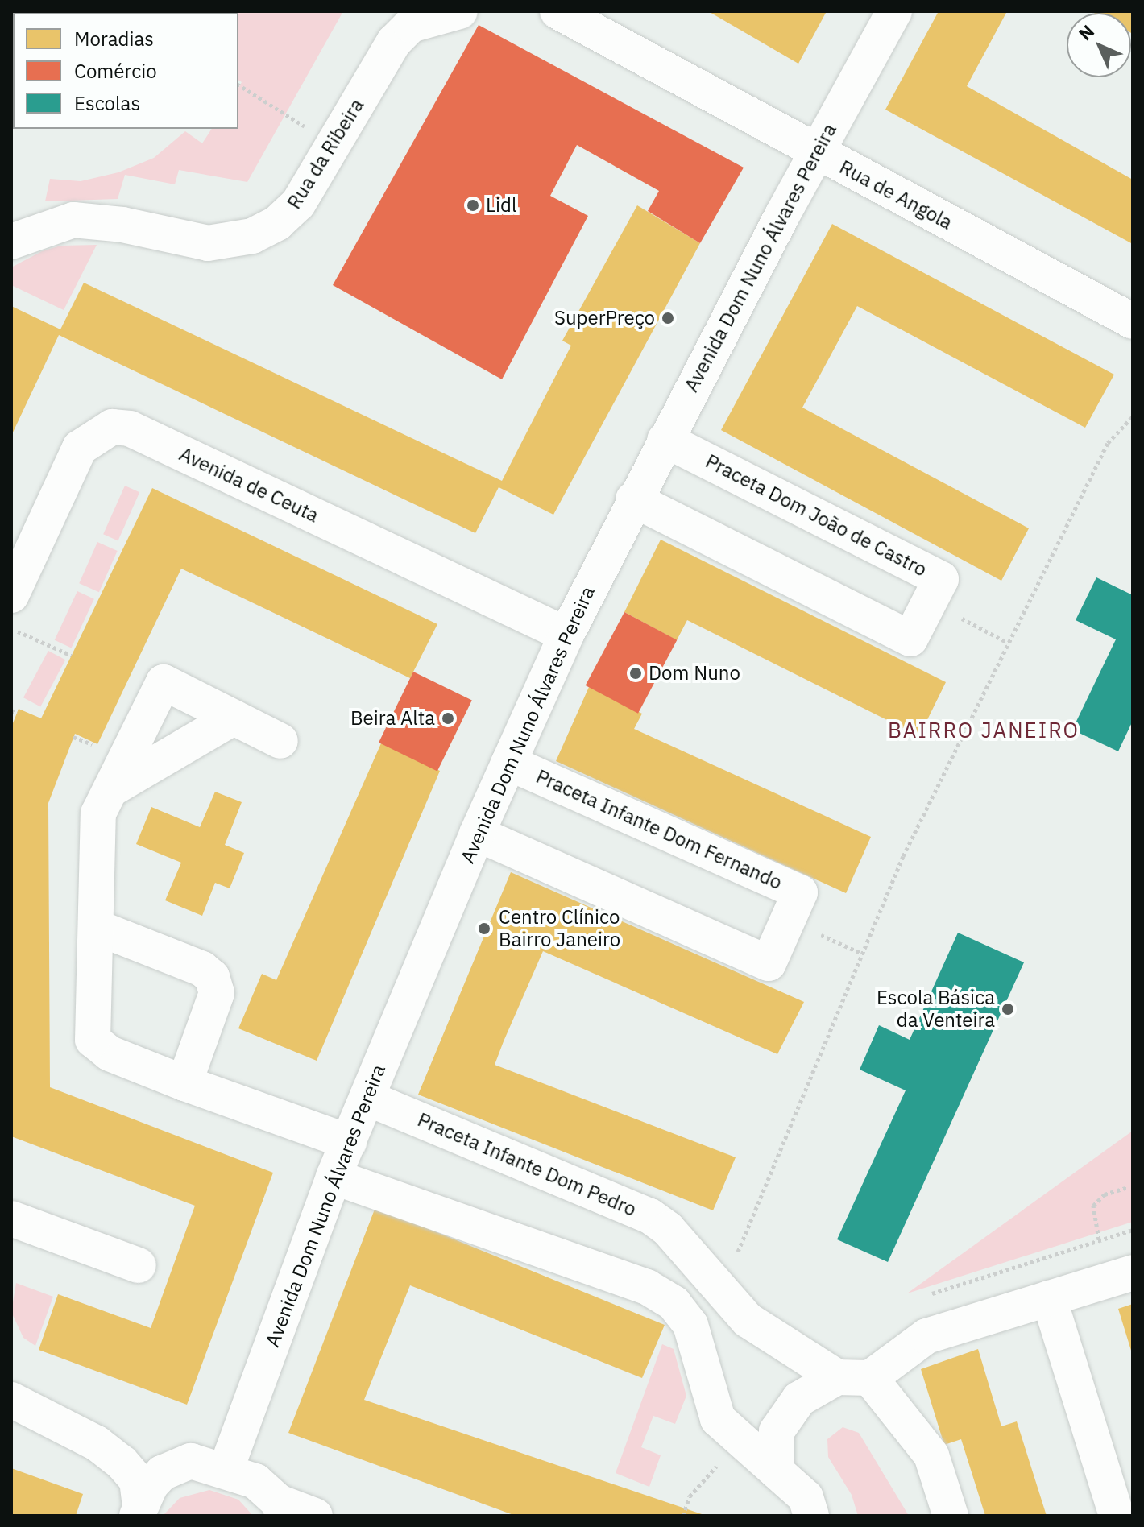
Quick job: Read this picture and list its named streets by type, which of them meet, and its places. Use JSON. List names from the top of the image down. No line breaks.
{"streets":{"street":["Rua da Ribeira","Rua de Angola","Avenida Dom Nuno Álvares Pereira","Avenida de Ceuta","Praceta Dom João de Castro","Praceta Infante Dom Fernando","Praceta Infante Dom Pedro"]},"crossings":[["Rua de Angola","Avenida Dom Nuno Álvares Pereira"],["Avenida Dom Nuno Álvares Pereira","Avenida de Ceuta"],["Avenida Dom Nuno Álvares Pereira","Praceta Dom João de Castro"],["Avenida Dom Nuno Álvares Pereira","Praceta Infante Dom Fernando"],["Avenida Dom Nuno Álvares Pereira","Praceta Infante Dom Pedro"]],"districts":["BAIRRO JANEIRO"],"places":["Lidl","SuperPreço","Dom Nuno","Beira Alta","Centro Clínico Bairro Janeiro","Escola Básica da Venteira"],"legend":["Moradias","Comércio","Escolas"],"north":"top left"}
